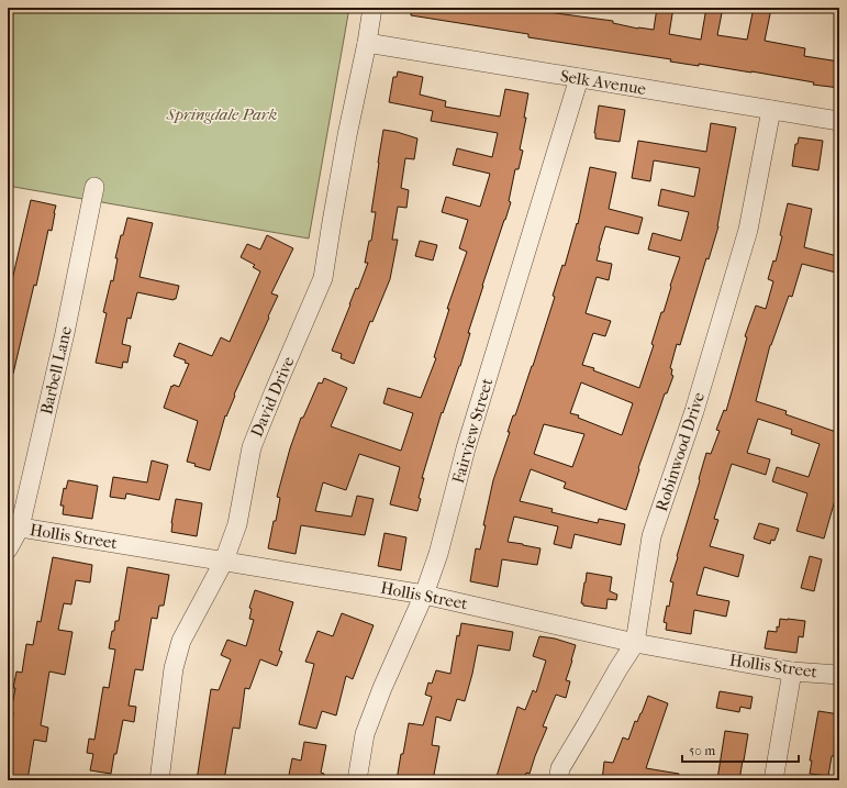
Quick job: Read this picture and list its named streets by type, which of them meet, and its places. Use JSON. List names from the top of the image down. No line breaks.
{"streets":{"street":["Selk Avenue","Barbell Lane","David Drive","Fairview Street","Robinwood Drive","Hollis Street"]},"crossings":[["Selk Avenue","David Drive"],["Selk Avenue","Fairview Street"],["Selk Avenue","Robinwood Drive"],["Barbell Lane","Hollis Street"],["David Drive","Hollis Street"],["Fairview Street","Hollis Street"],["Robinwood Drive","Hollis Street"]],"parks":["Springdale Park"],"scale_bar":"50 m"}
